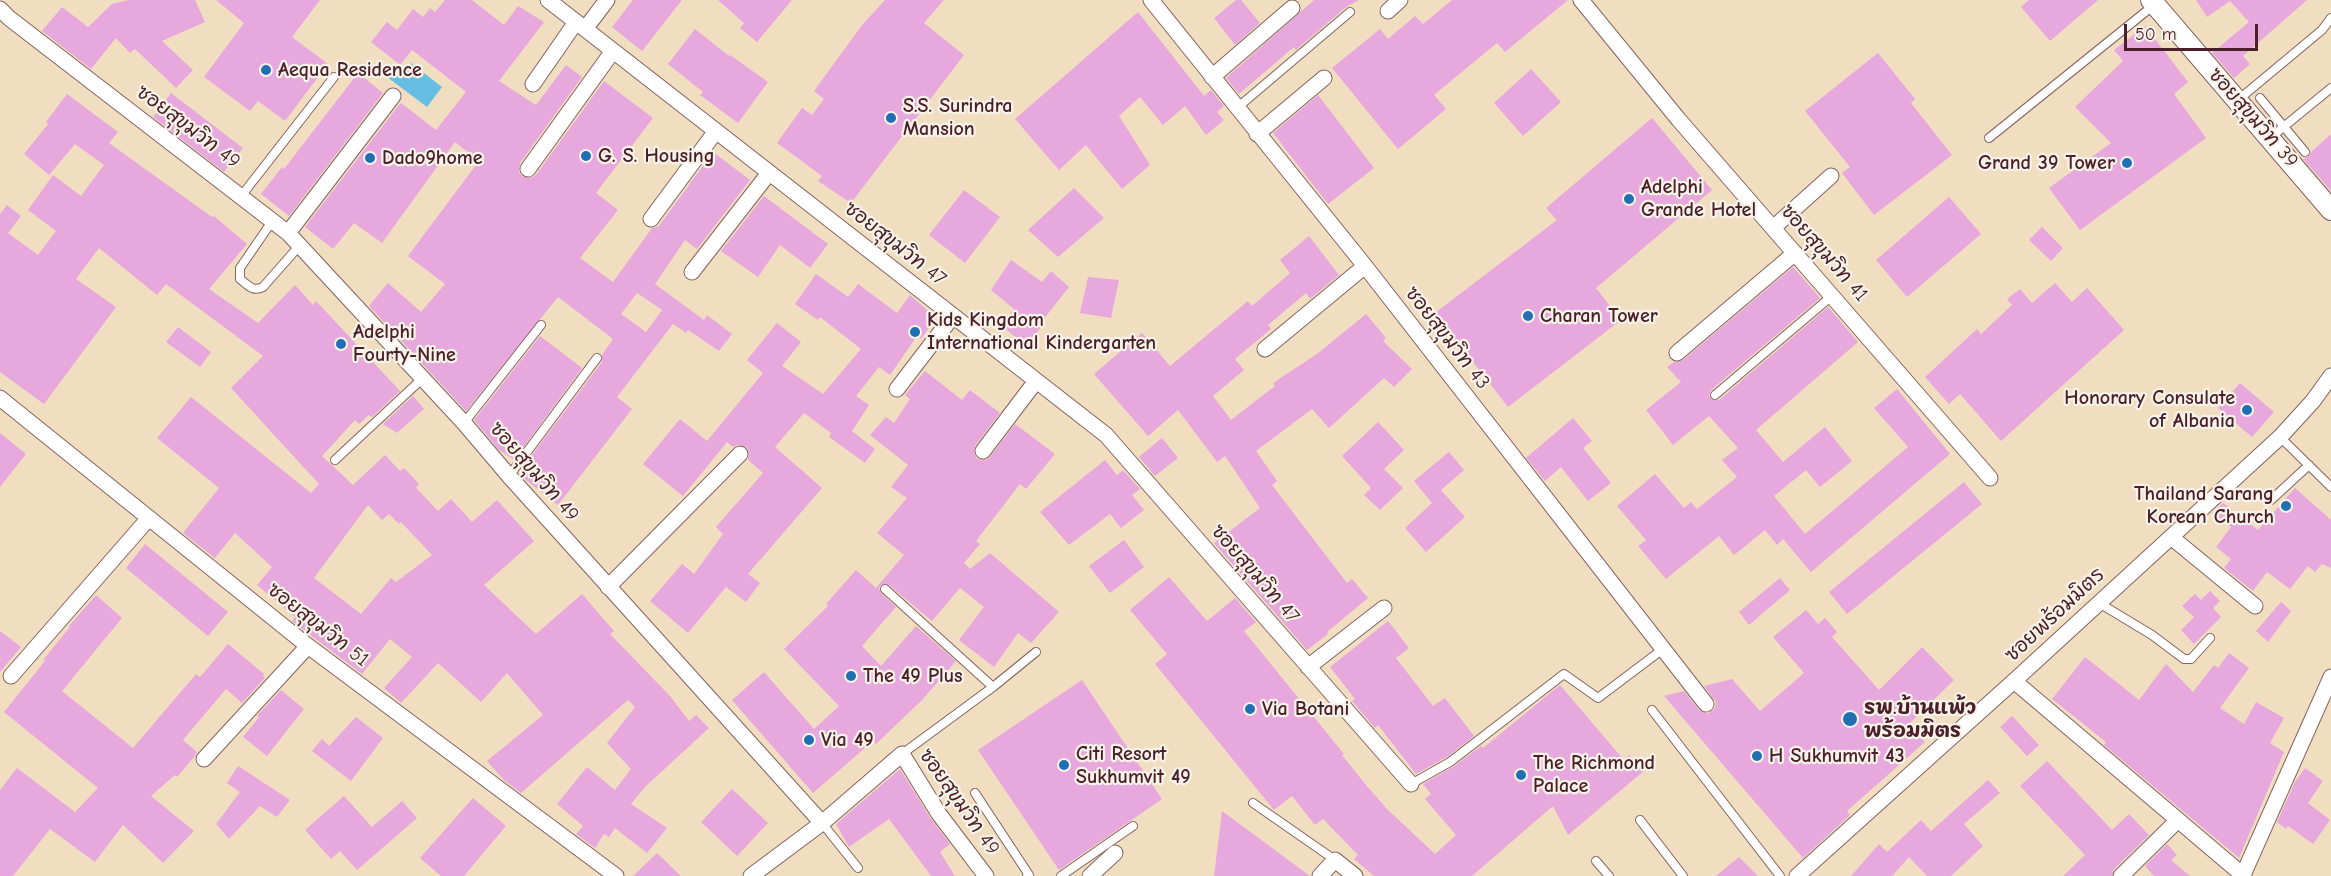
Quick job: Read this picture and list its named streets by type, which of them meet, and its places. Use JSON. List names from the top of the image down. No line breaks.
{"streets":{"street":["ซอยสุขุมวิท 39","ซอยสุขุมวิท 49","ซอยสุขุมวิท 47","ซอยสุขุมวิท 41","ซอยสุขุมวิท 43","ซอยพร้อมมิตร","ซอยสุขุมวิท 51"]},"places":["Aequa Residence","S.S. Surindra Mansion","G. S. Housing","Dado9home","Grand 39 Tower","Adelphi Grande Hotel","Charan Tower","Kids Kingdom International Kindergarten","Adelphi Fourty-Nine","Honorary Consulate of Albania","Thailand Sarang Korean Church","The 49 Plus","Via Botani","รพ.บ้านแพ้ว พร้อมมิตร","Via 49","H Sukhumvit 43","Citi Resort Sukhumvit 49","The Richmond Palace"],"scale_bar":"50 m"}
